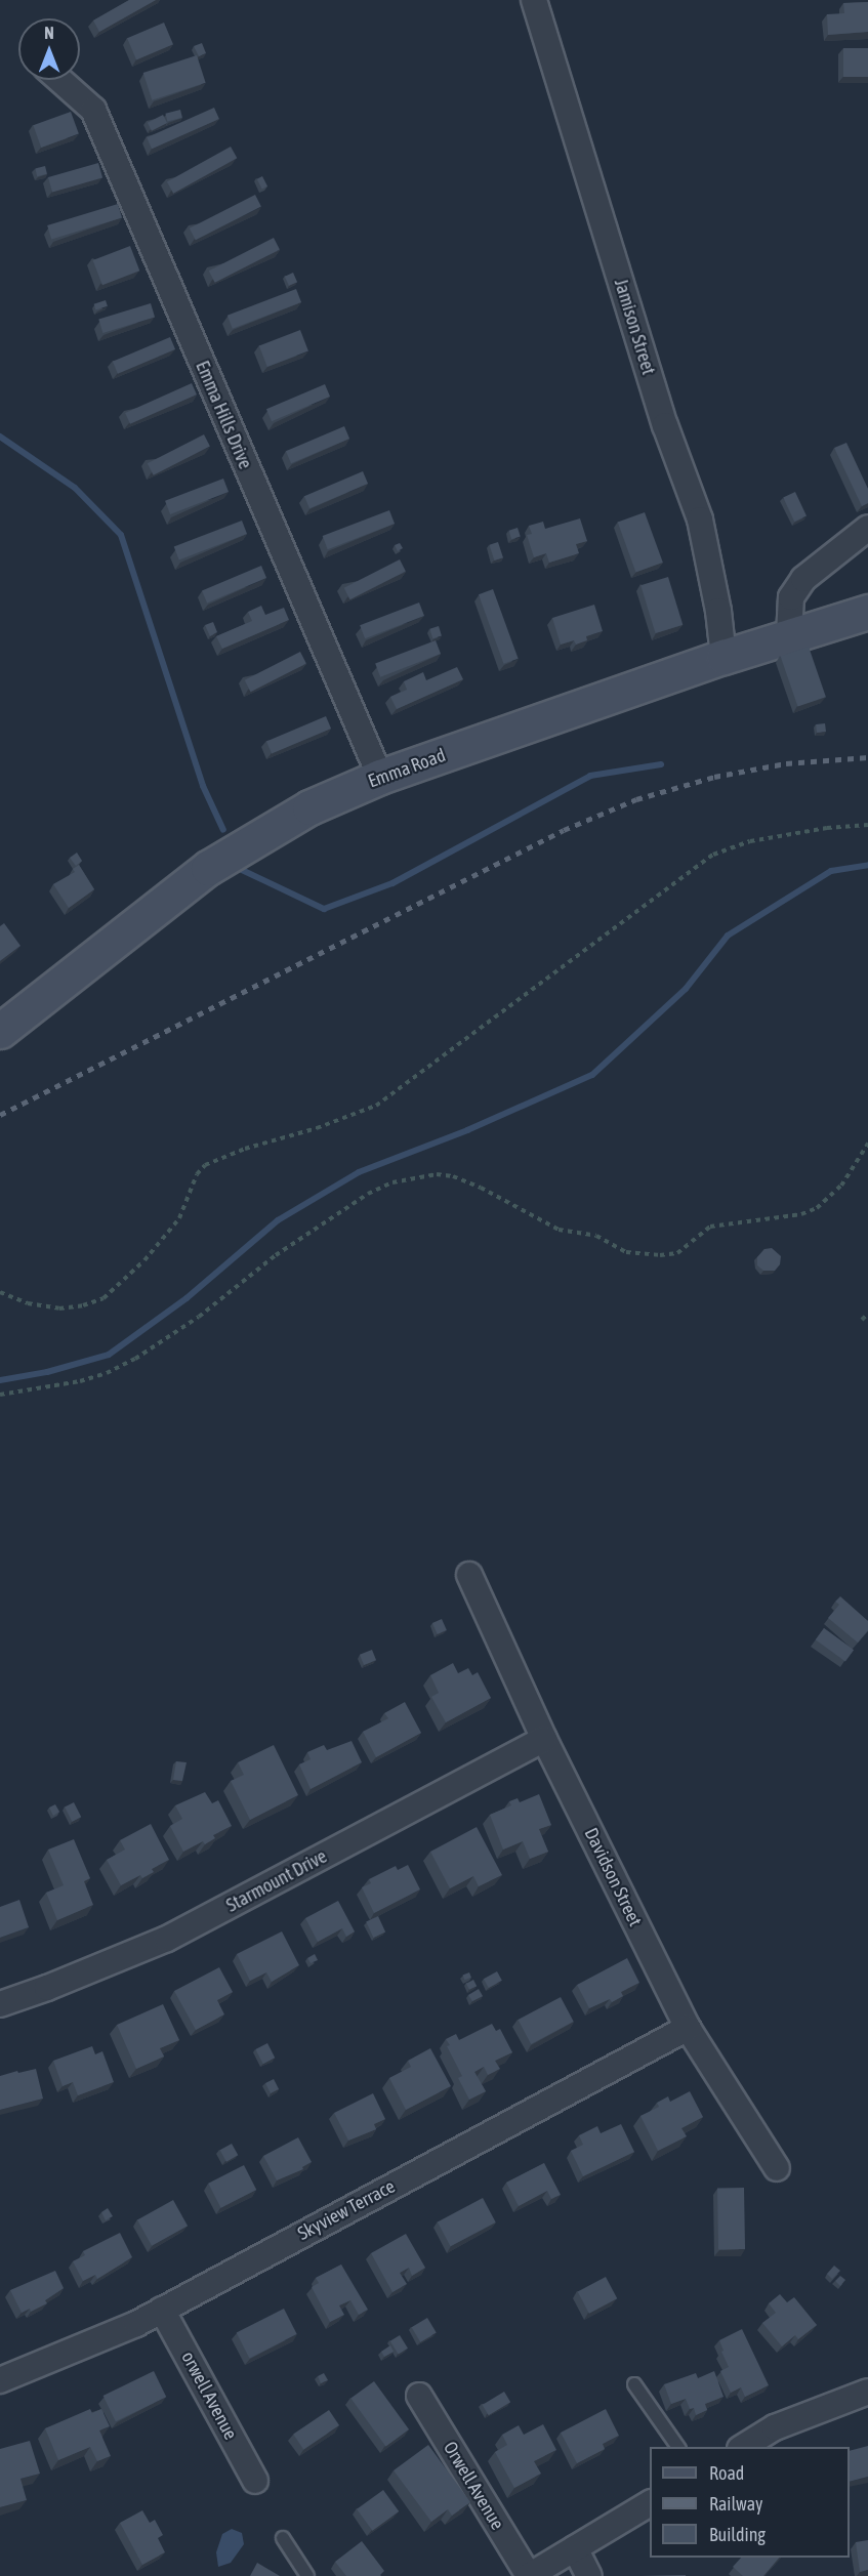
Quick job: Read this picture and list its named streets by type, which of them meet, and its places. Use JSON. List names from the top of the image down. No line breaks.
{"streets":{"street":["Jamison Street","Emma Hills Drive","Emma Road","Davidson Street","Starmount Drive","Skyview Terrace","orwell Avenue","Orwell Avenue"]},"crossings":[["Jamison Street","Emma Road"],["Emma Hills Drive","Emma Road"],["Davidson Street","Starmount Drive"],["Davidson Street","Skyview Terrace"],["Skyview Terrace","orwell Avenue"]],"legend":["Road","Railway","Building"],"north":"top"}
